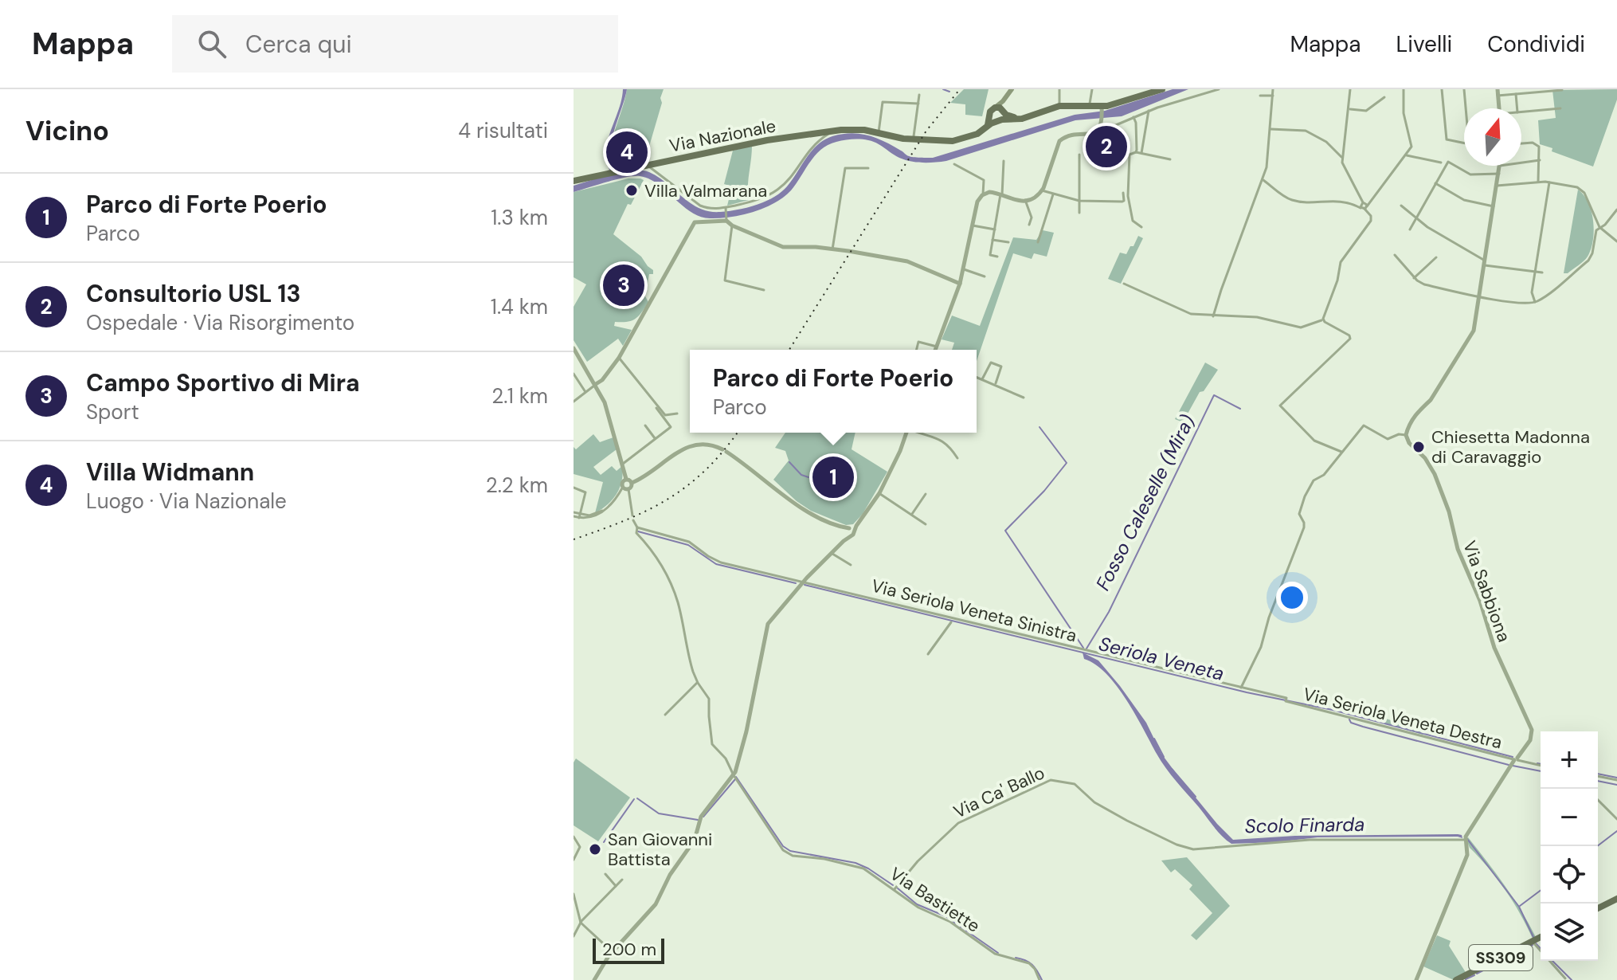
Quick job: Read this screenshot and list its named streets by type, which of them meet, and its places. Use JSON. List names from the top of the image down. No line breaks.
{"streets":{"main road":["Via Nazionale","SS309"],"street":["Via Sabbiona","Via Seriola Veneta Sinistra","Via Seriola Veneta Destra","Via Ca' Ballo","Via Bastiette"]},"crossings":[["Via Sabbiona","Via Seriola Veneta Destra"],["Via Seriola Veneta Sinistra","Via Seriola Veneta Destra"],["Via Seriola Veneta Sinistra","Via Bastiette"],["Via Ca' Ballo","Via Bastiette"]],"water":["Fosso Caleselle (Mira)","Seriola Veneta","Scolo Finarda"],"places":["Villa Valmarana","Chiesetta Madonna di Caravaggio","San Giovanni Battista"],"scale_bar":"200 m","north":"top","page":{"header":"Mappa","search":"Cerca qui","nav":["Mappa","Livelli","Condividi"],"heading":["Vicino","4 risultati"],"pins":["2","4","3","1"],"list":[{"mark":"1","name":"Parco di Forte Poerio","note":"Parco","value":"1.3 km"},{"mark":"2","name":"Consultorio USL 13","note":"Ospedale · Via Risorgimento","value":"1.4 km"},{"mark":"3","name":"Campo Sportivo di Mira","note":"Sport","value":"2.1 km"},{"mark":"4","name":"Villa Widmann","note":"Luogo · Via Nazionale","value":"2.2 km"}],"popup":["Parco di Forte Poerio","Parco"],"map_buttons":["+","−"],"scale":"200 m"}}
